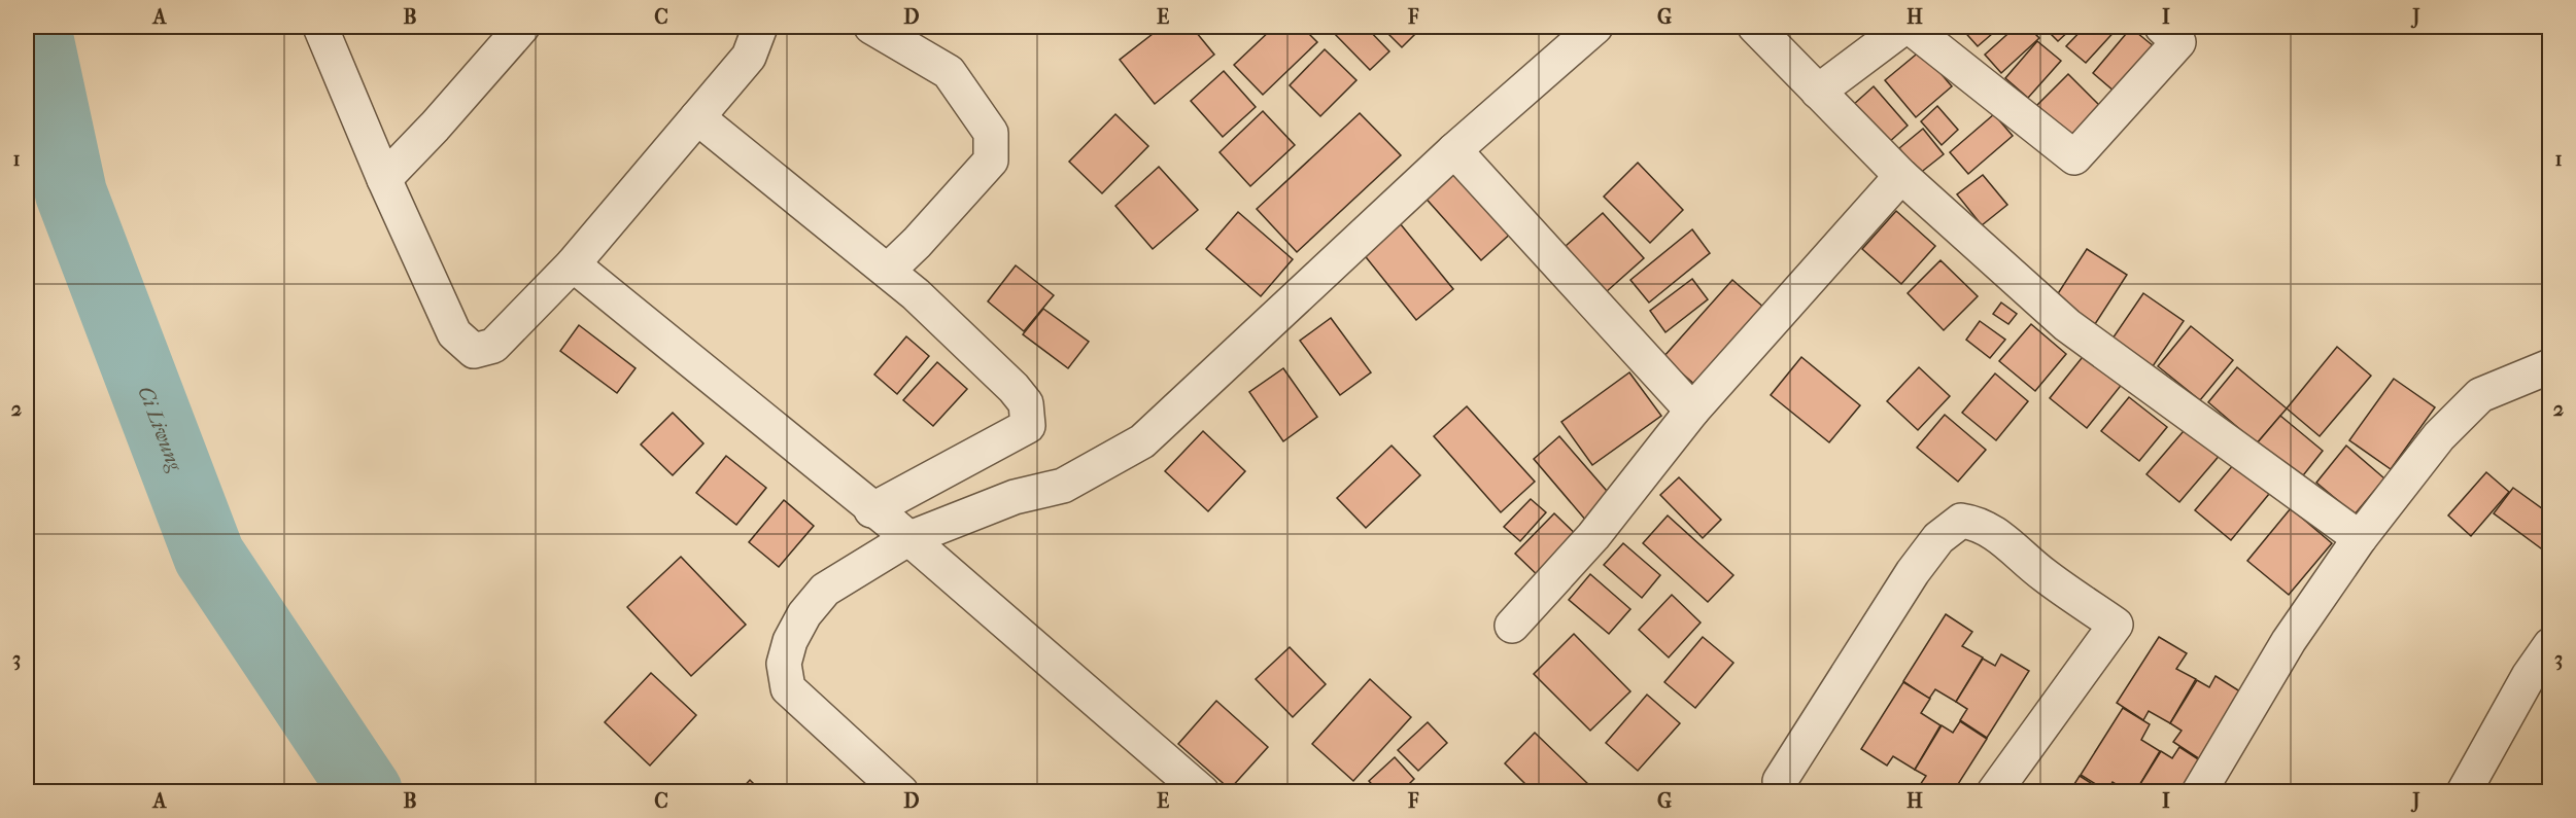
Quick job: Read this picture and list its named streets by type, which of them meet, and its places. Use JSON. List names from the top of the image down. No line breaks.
{"water":["Ci Liwung"],"grid":{"columns":["A","B","C","D","E","F","G","H","I","J"],"rows":["1","2","3"]}}
